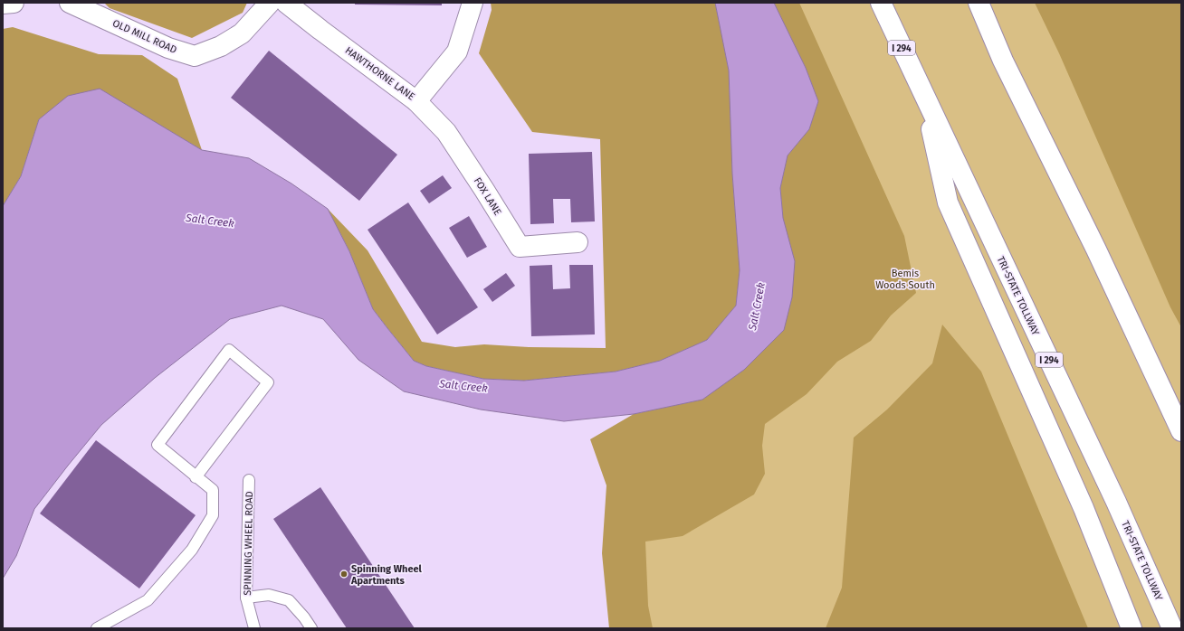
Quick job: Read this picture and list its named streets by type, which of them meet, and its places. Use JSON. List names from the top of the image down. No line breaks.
{"streets":{"main road":["OLD MILL ROAD","I 294","HAWTHORNE LANE","FOX LANE","TRI-STATE TOLLWAY"],"lane":["SPINNING WHEEL ROAD"]},"crossings":[["HAWTHORNE LANE","FOX LANE"]],"water":["Salt Creek"],"parks":["Bemis Woods South"],"places":["Spinning Wheel Apartments"]}
